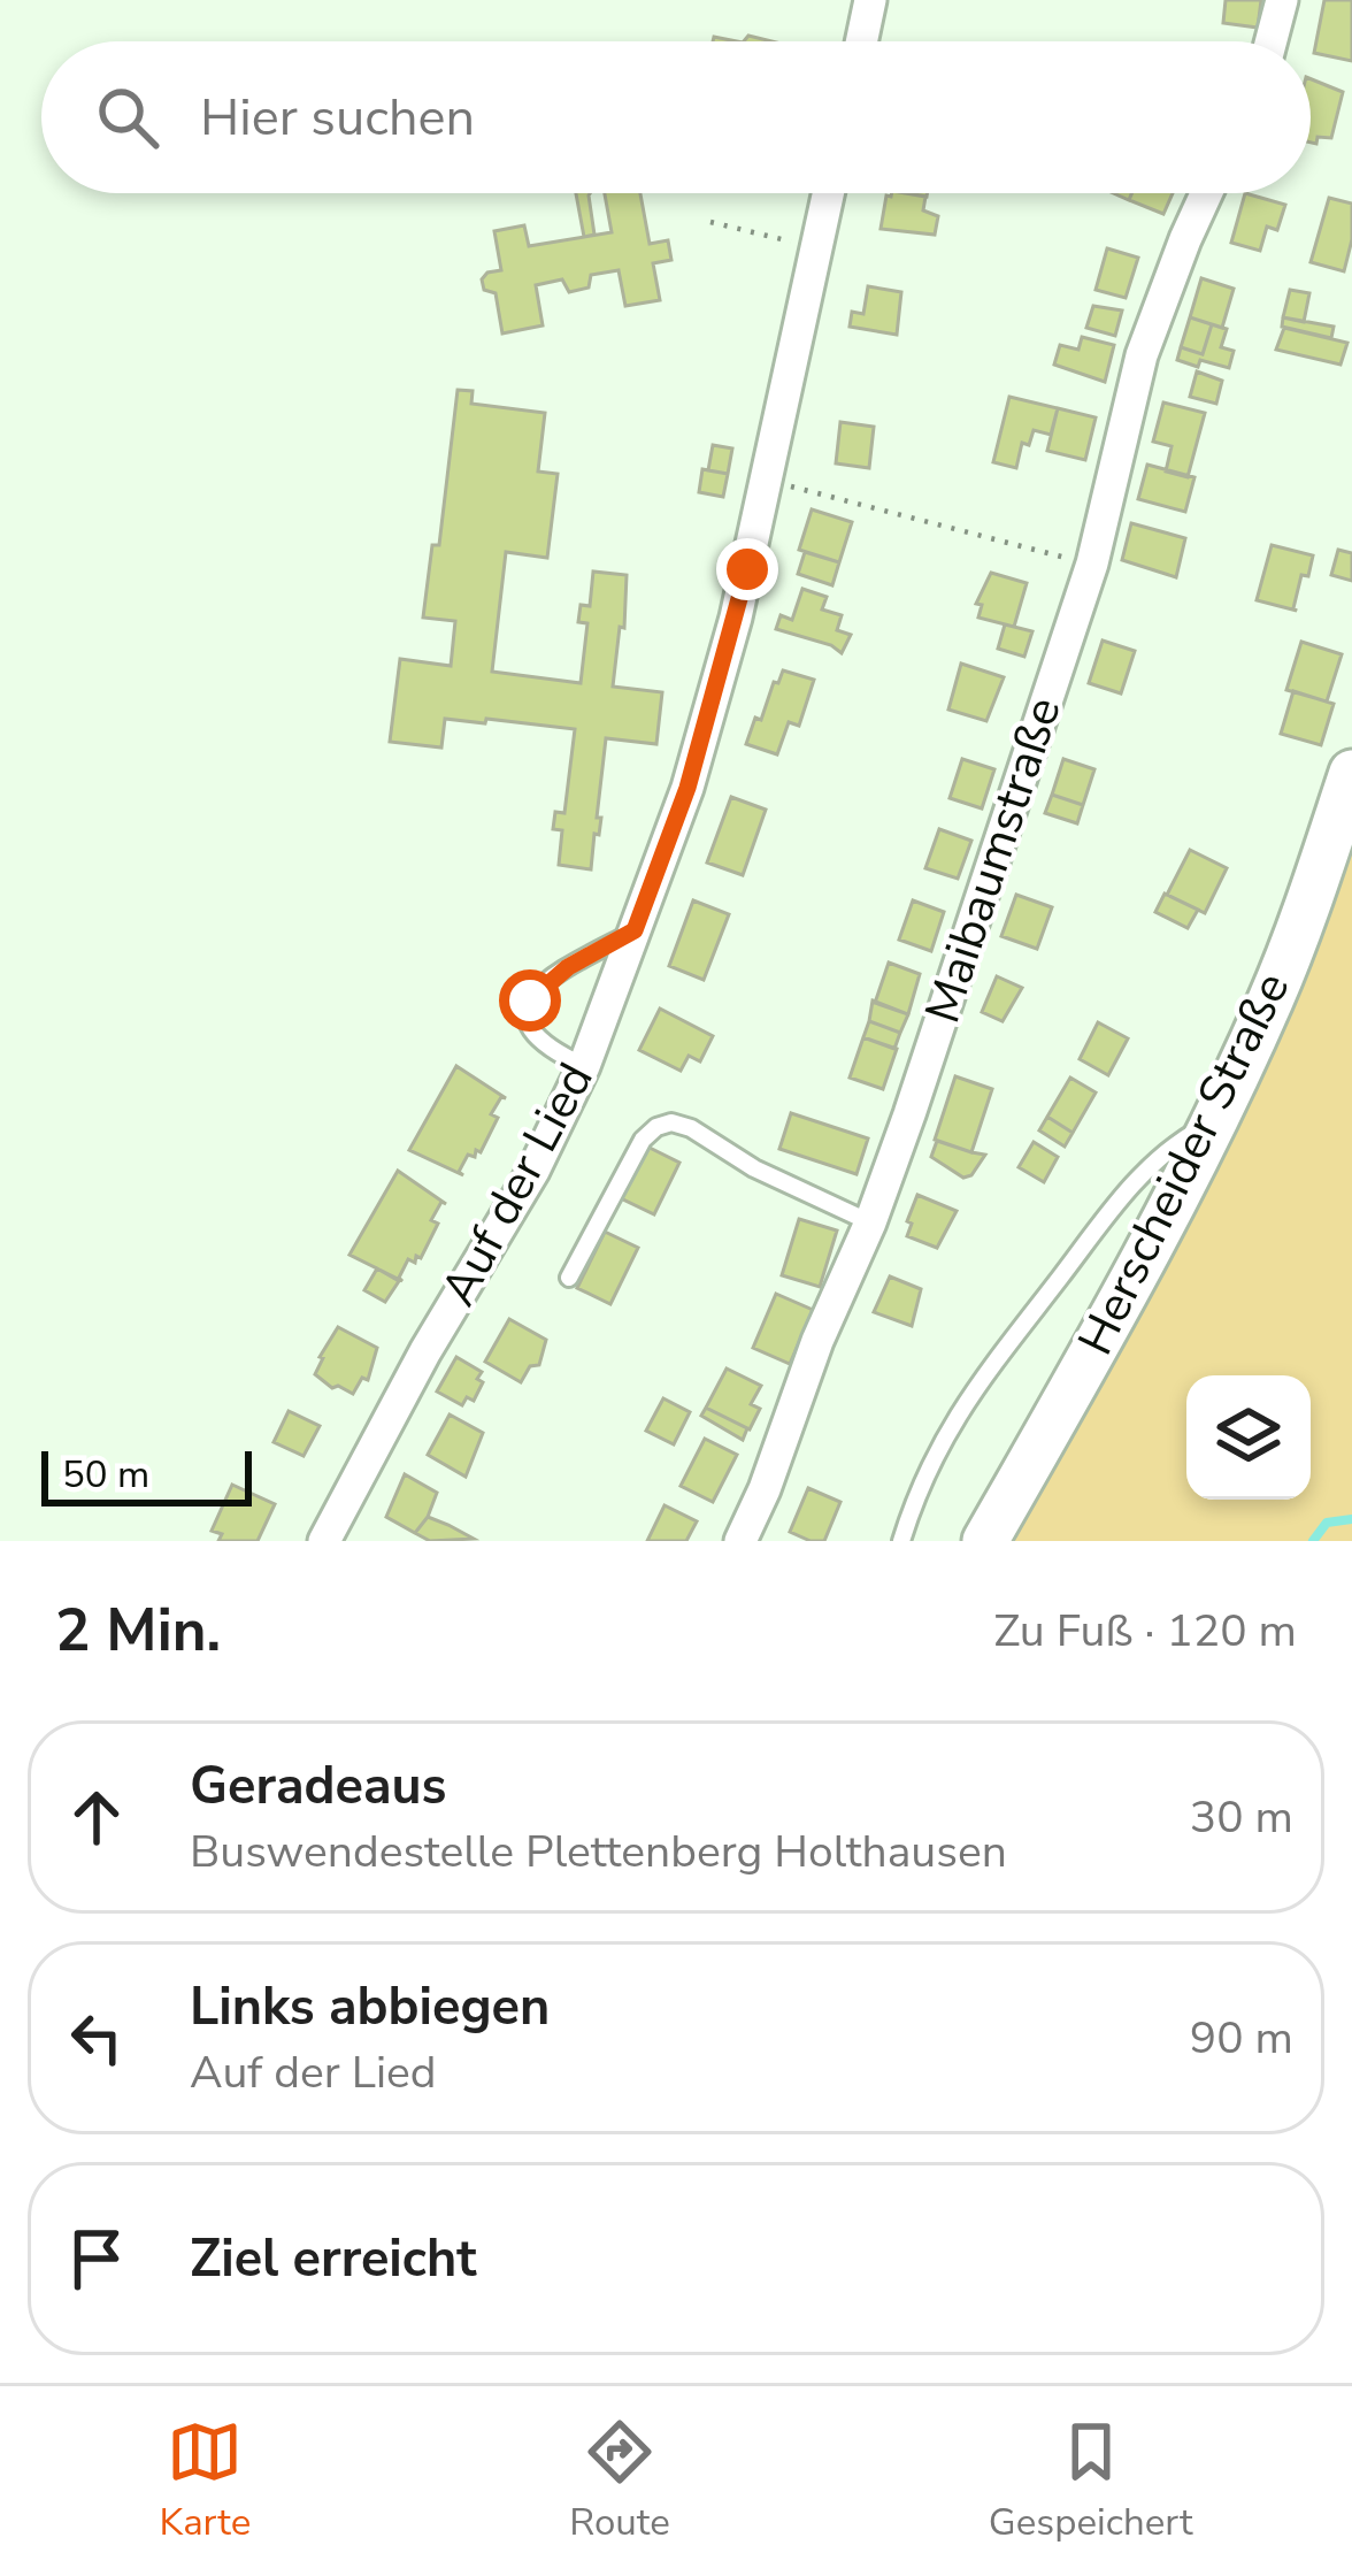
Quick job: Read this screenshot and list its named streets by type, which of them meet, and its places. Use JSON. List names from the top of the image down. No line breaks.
{"streets":{"main road":["Herscheider Straße"],"street":["Maibaumstraße","Auf der Lied"]},"scale_bar":"50 m","page":{"search":"Hier suchen","scale":"50 m","heading":["2 Min.","Zu Fuß · 120 m"],"list":[["Geradeaus","Buswendestelle Plettenberg Holthausen","30 m"],["Links abbiegen","Auf der Lied","90 m"],"Ziel erreicht"],"nav":["Karte","Route","Gespeichert"]}}
